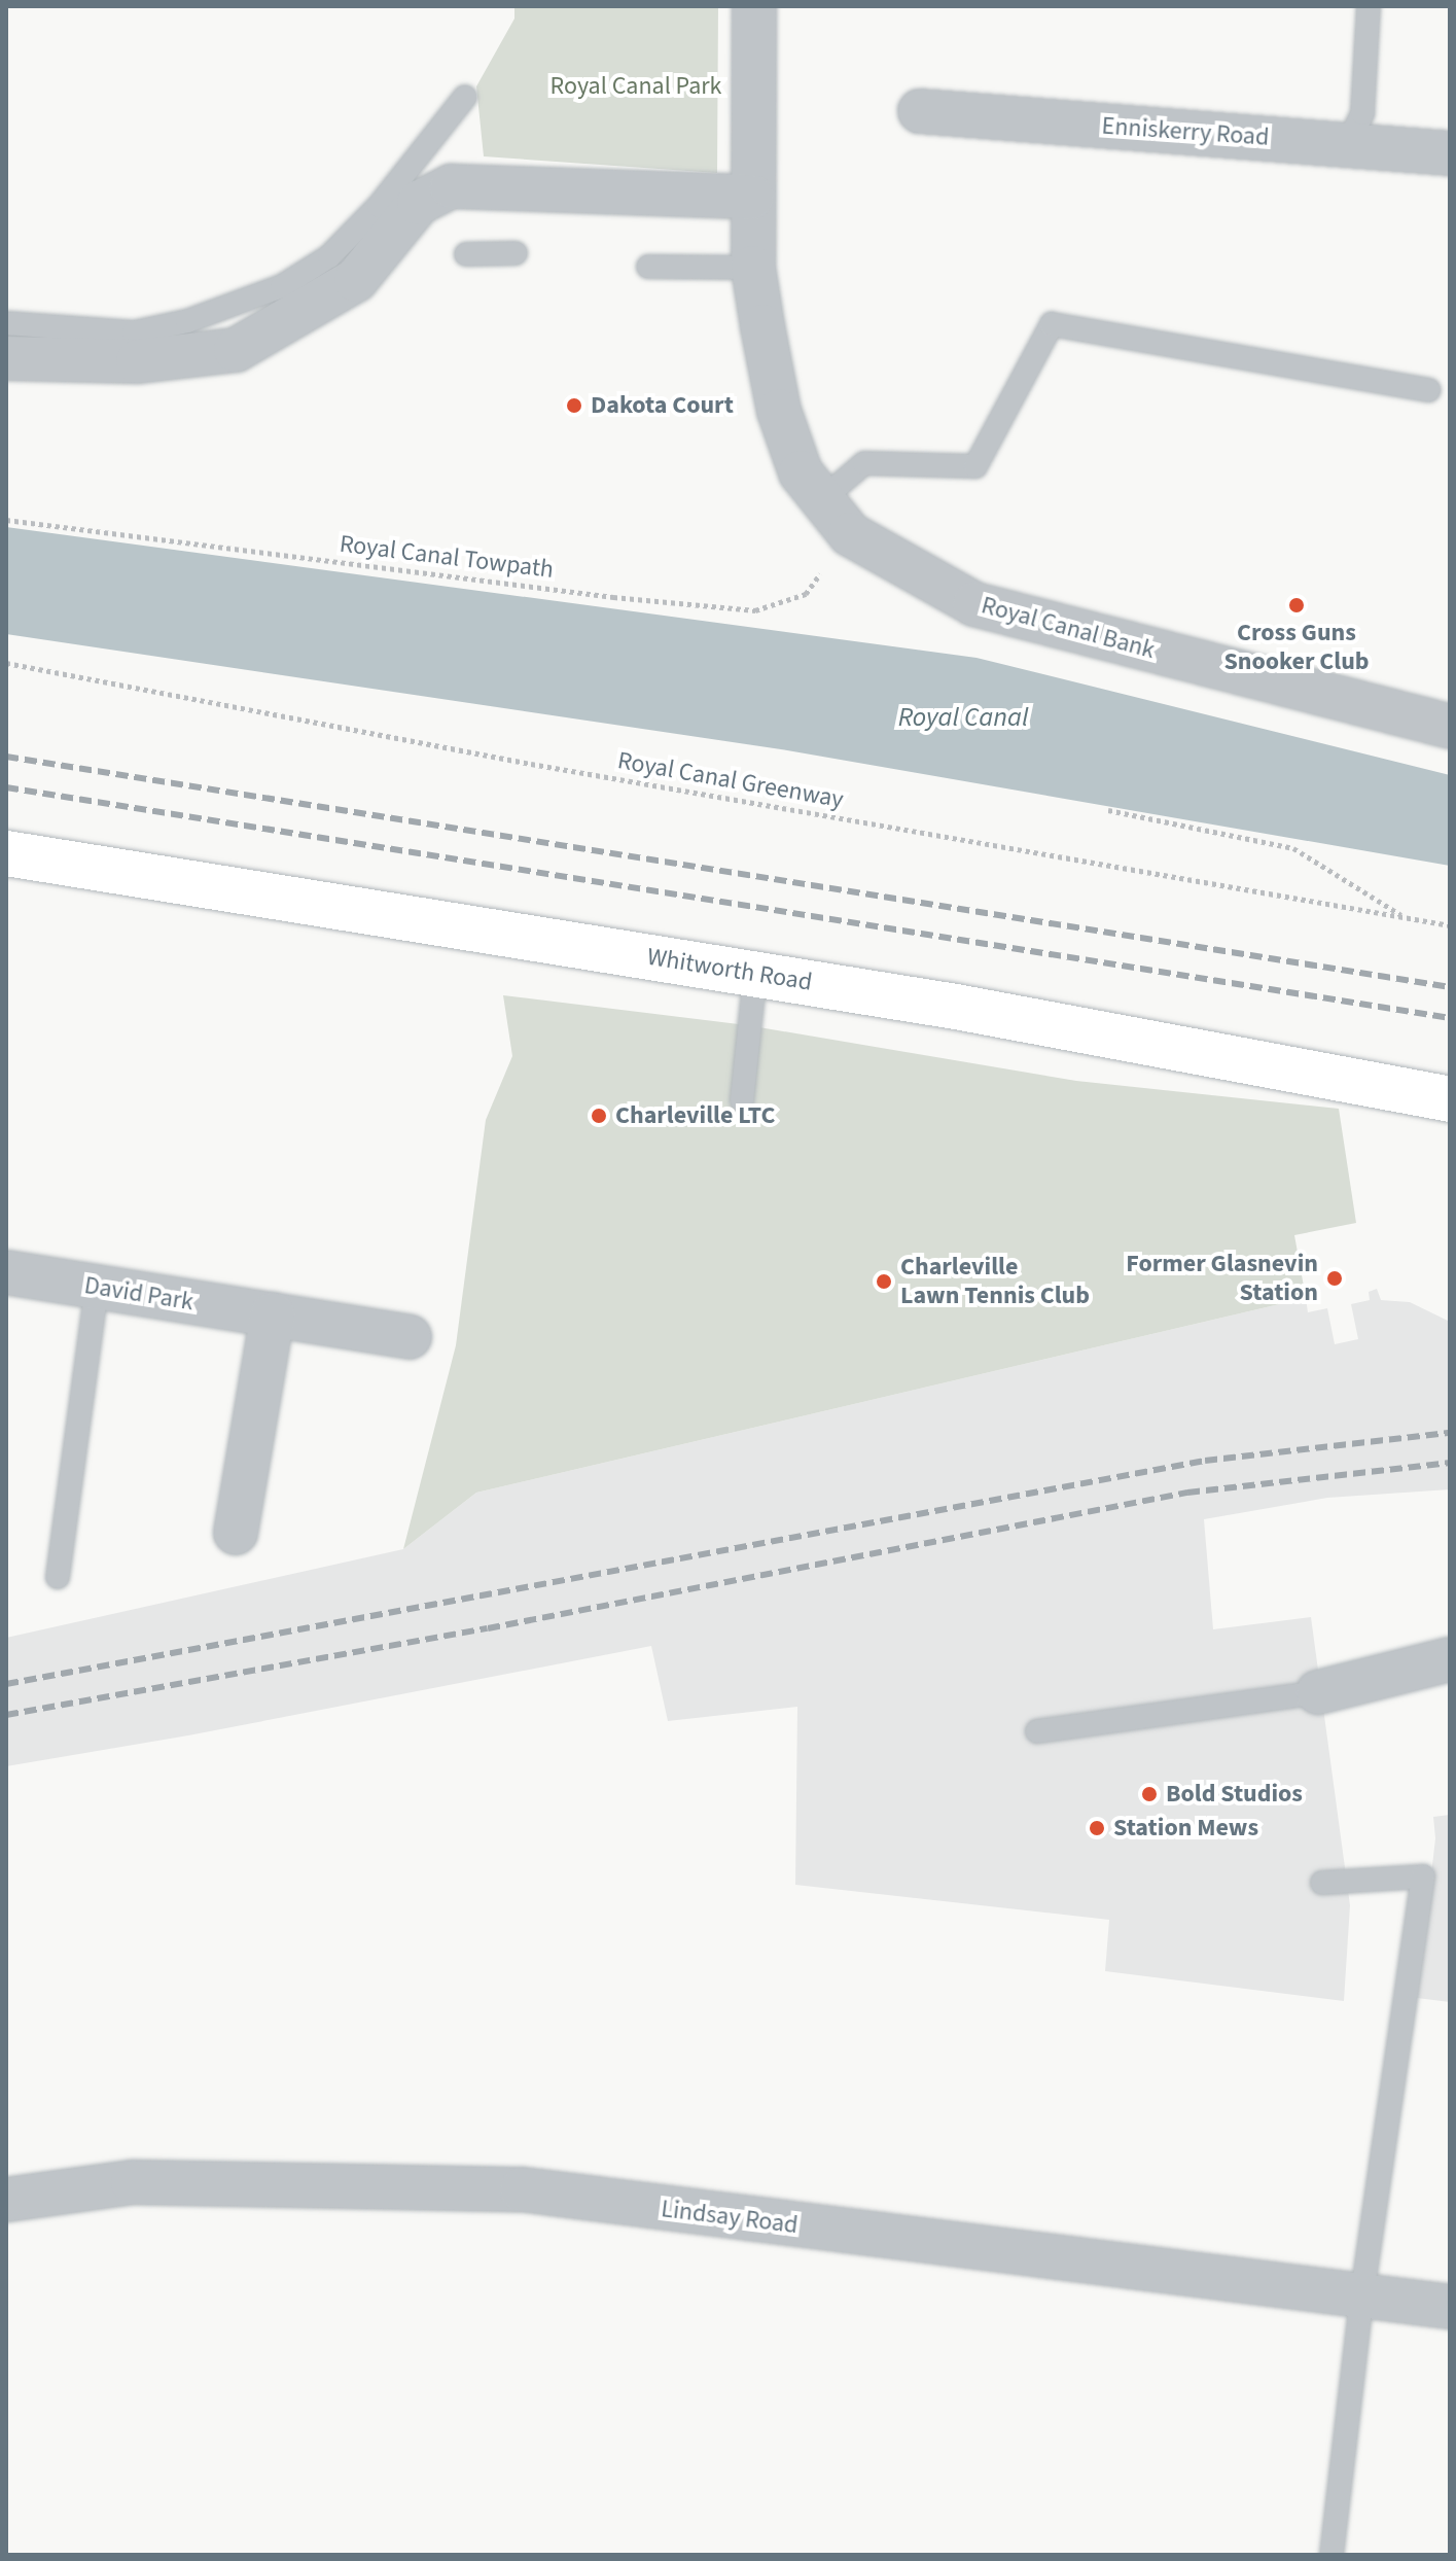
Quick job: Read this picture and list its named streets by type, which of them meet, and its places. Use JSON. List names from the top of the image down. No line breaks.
{"streets":{"street":["Enniskerry Road","Royal Canal Bank","Whitworth Road","David Park","Lindsay Road"],"path":["Royal Canal Towpath","Royal Canal Greenway"]},"crossings":[["Royal Canal Towpath","Royal Canal Bank"]],"water":["Royal Canal"],"parks":["Royal Canal Park"],"places":["Dakota Court","Cross Guns Snooker Club","Charleville LTC","Former Glasnevin Station","Charleville Lawn Tennis Club","Bold Studios","Station Mews"]}
